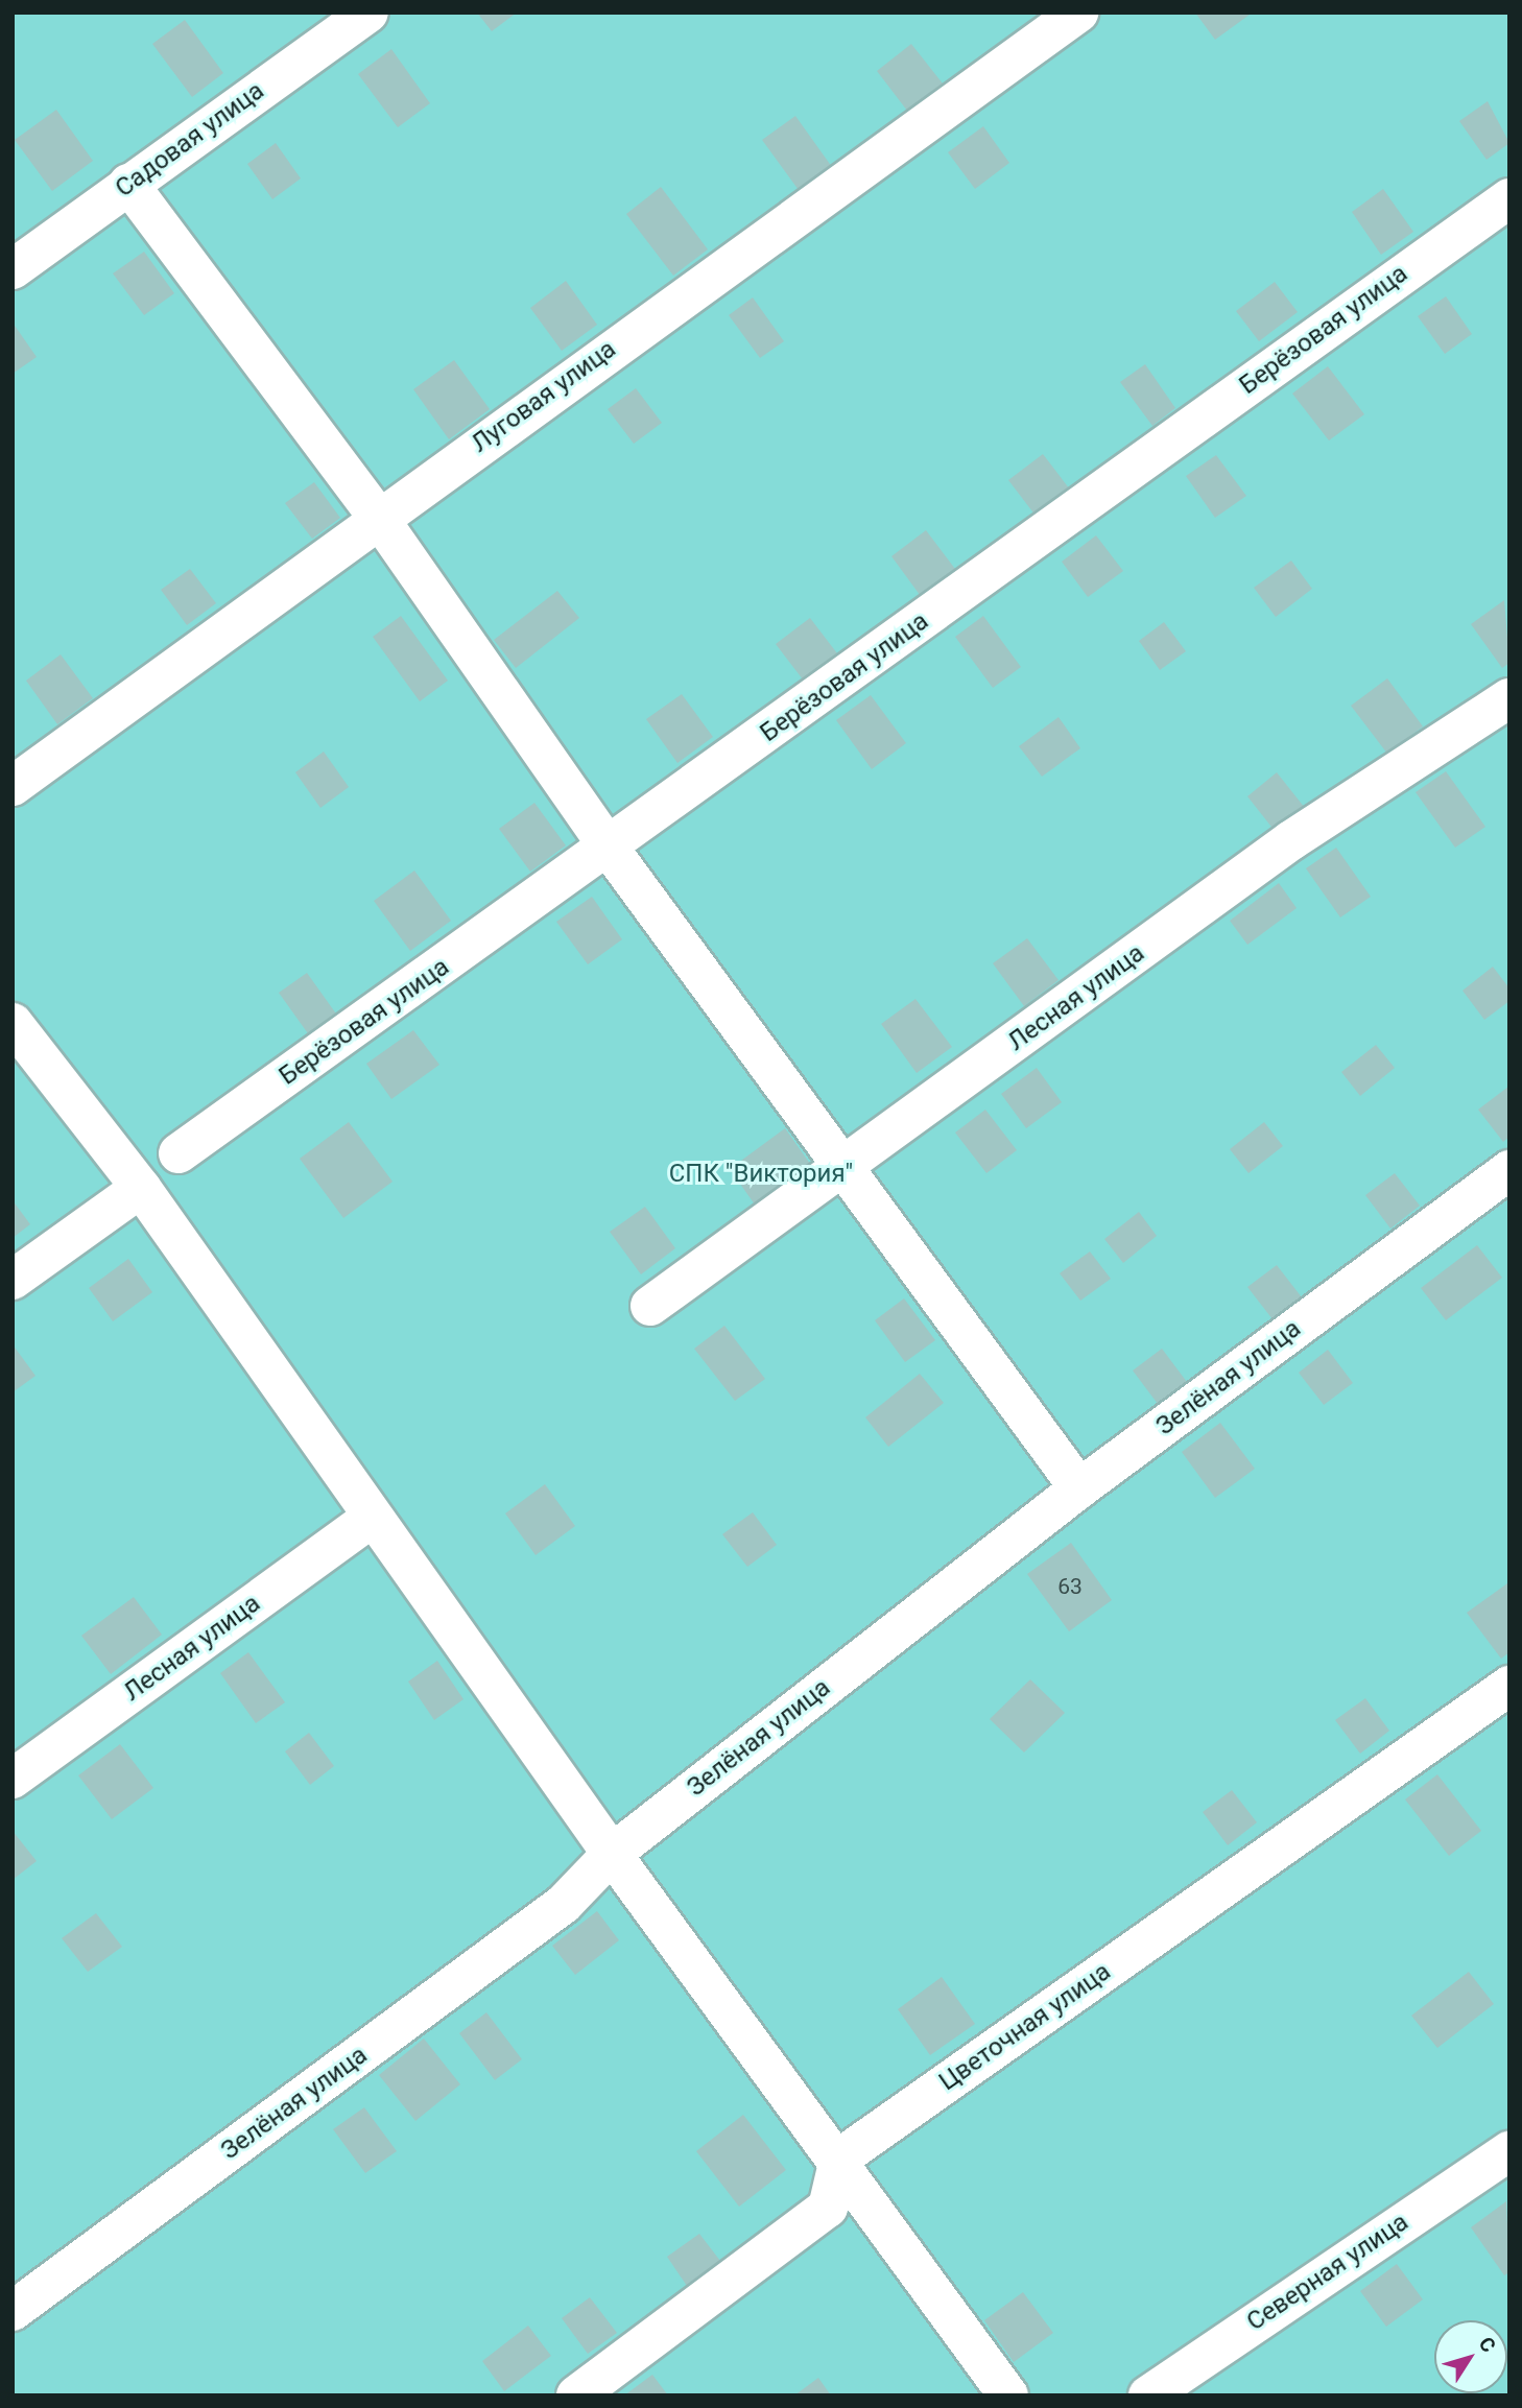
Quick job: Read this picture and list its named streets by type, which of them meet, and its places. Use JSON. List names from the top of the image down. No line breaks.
{"streets":{"street":["Садовая улица","Берёзовая улица","Луговая улица","Лесная улица","Зелёная улица","Цветочная улица","Северная улица"]},"parks":["СПК \"Виктория\""],"house_numbers":["63"],"north":"top right"}
